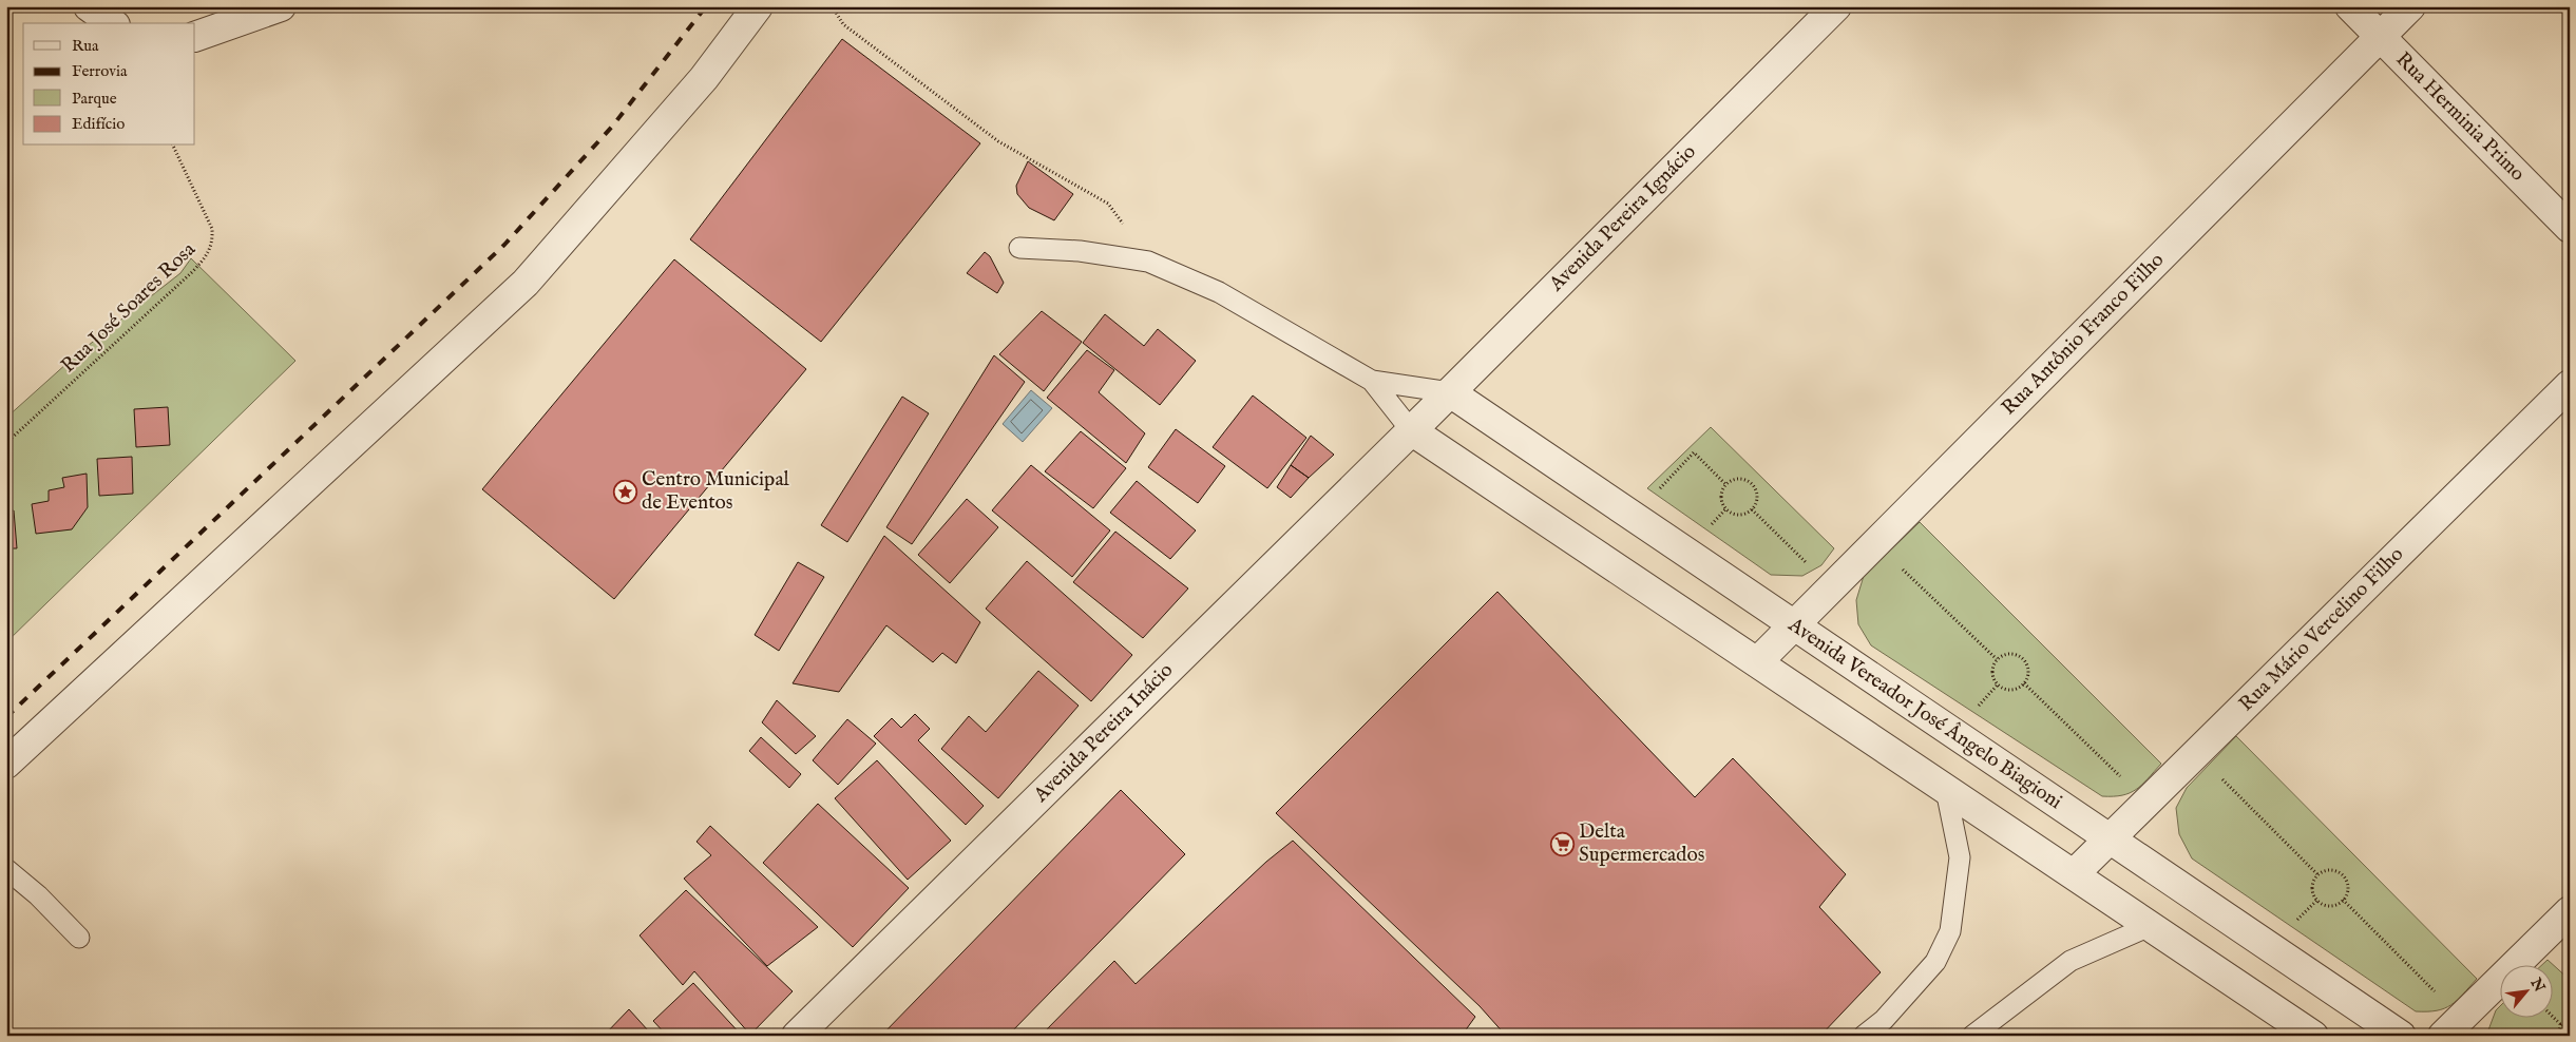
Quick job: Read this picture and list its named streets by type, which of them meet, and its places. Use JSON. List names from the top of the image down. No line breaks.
{"streets":{"street":["Rua Herminia Primo","Avenida Pereira Ignácio","Rua Antônio Franco Filho","Rua Mário Vercelino Filho","Avenida Vereador José Ângelo Biagioni","Avenida Pereira Inácio"],"path":["Rua José Soares Rosa"]},"crossings":[["Rua Herminia Primo","Rua Antônio Franco Filho"],["Avenida Pereira Ignácio","Avenida Vereador José Ângelo Biagioni"],["Avenida Pereira Ignácio","Avenida Pereira Inácio"],["Rua Antônio Franco Filho","Avenida Vereador José Ângelo Biagioni"],["Rua Mário Vercelino Filho","Avenida Vereador José Ângelo Biagioni"]],"places":{"place":["Centro Municipal de Eventos"],"supermarket":["Delta Supermercados"]},"legend":["Rua","Ferrovia","Parque","Edifício"],"north":"top right"}
